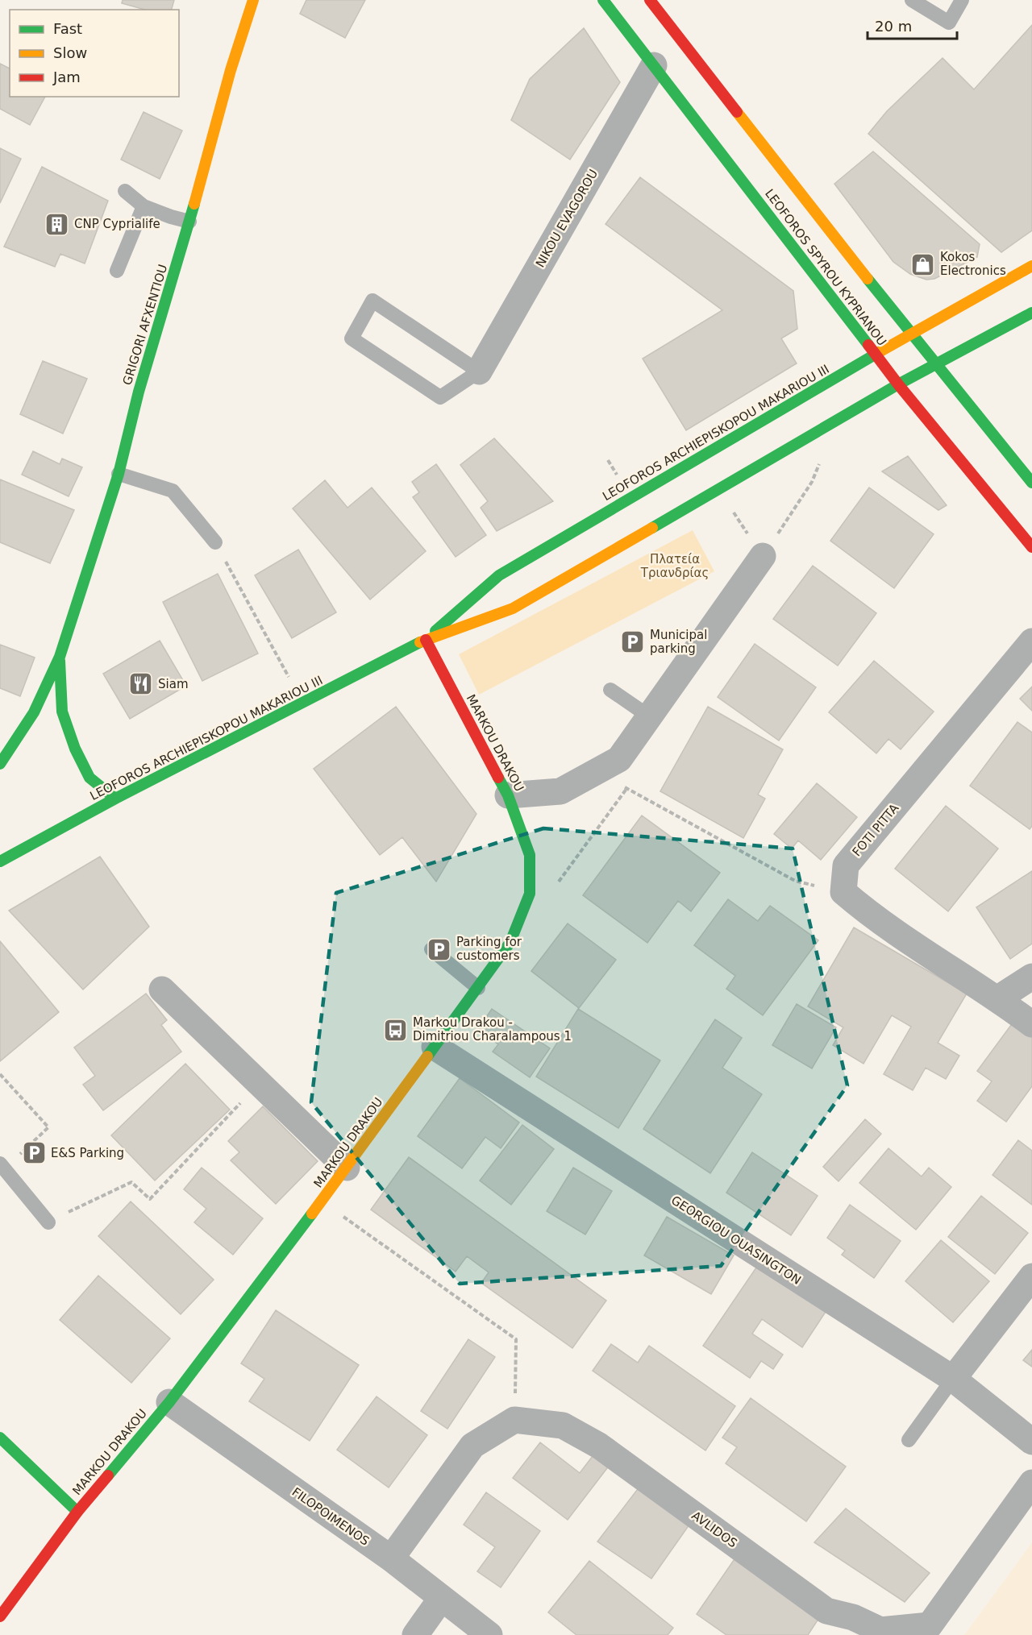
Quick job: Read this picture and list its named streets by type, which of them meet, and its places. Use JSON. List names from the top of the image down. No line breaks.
{"streets":{"main road":["LEOFOROS SPYROU KYPRIANOU","GRIGORI AFXENTIOU","LEOFOROS ARCHIEPISKOPOU MAKARIOU III","MARKOU DRAKOU"],"street":["NIKOU EVAGOROU","FOTI PITTA","GEORGIOU OUASINGTON","FILOPOIMENOS","AVLIDOS"]},"crossings":[["NIKOU EVAGOROU","LEOFOROS SPYROU KYPRIANOU"],["LEOFOROS SPYROU KYPRIANOU","LEOFOROS ARCHIEPISKOPOU MAKARIOU III"],["GRIGORI AFXENTIOU","LEOFOROS ARCHIEPISKOPOU MAKARIOU III"],["LEOFOROS ARCHIEPISKOPOU MAKARIOU III","MARKOU DRAKOU"],["MARKOU DRAKOU","GEORGIOU OUASINGTON"],["MARKOU DRAKOU","FILOPOIMENOS"]],"parks":["Πλατεία Τριανδρίας"],"places":{"building":["CNP Cyprialife"],"shop":["Kokos Electronics"],"parking":["Municipal parking","Parking for customers","E&S Parking"],"restaurant":["Siam"],"bus stop":["Markou Drakou - Dimitriou Charalampous 1"]},"legend":["Fast","Slow","Jam"],"scale_bar":"20 m"}
